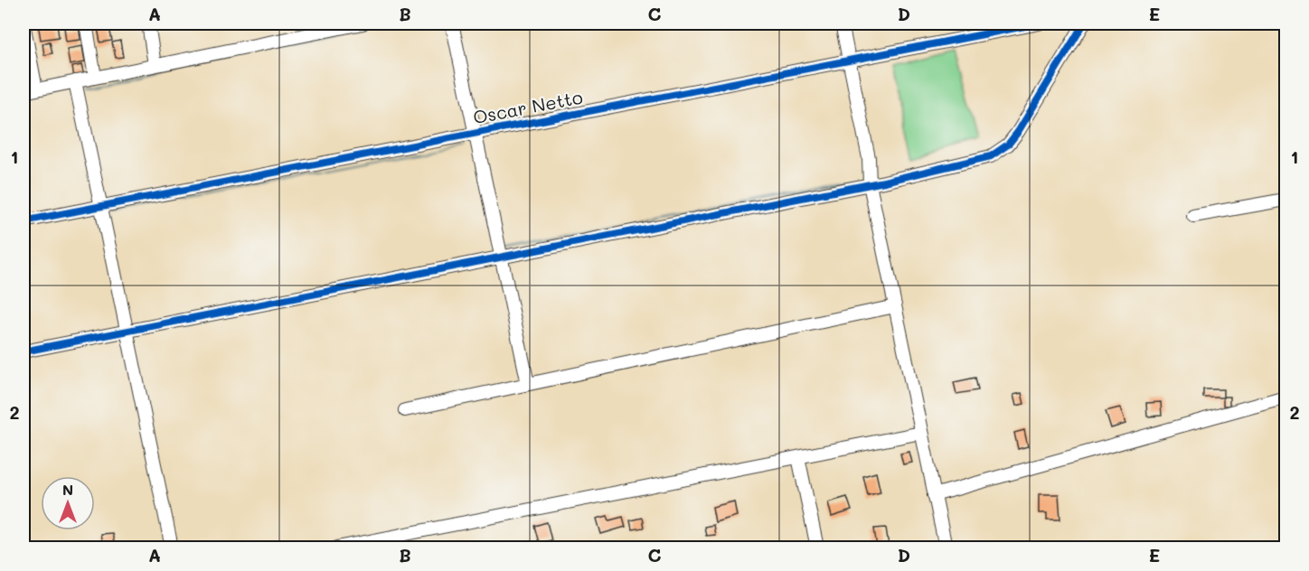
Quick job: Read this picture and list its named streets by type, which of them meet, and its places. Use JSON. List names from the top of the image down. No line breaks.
{"streets":{"street":["Oscar Netto"]},"north":"top","grid":{"columns":["A","B","C","D","E"],"rows":["1","2"]}}
